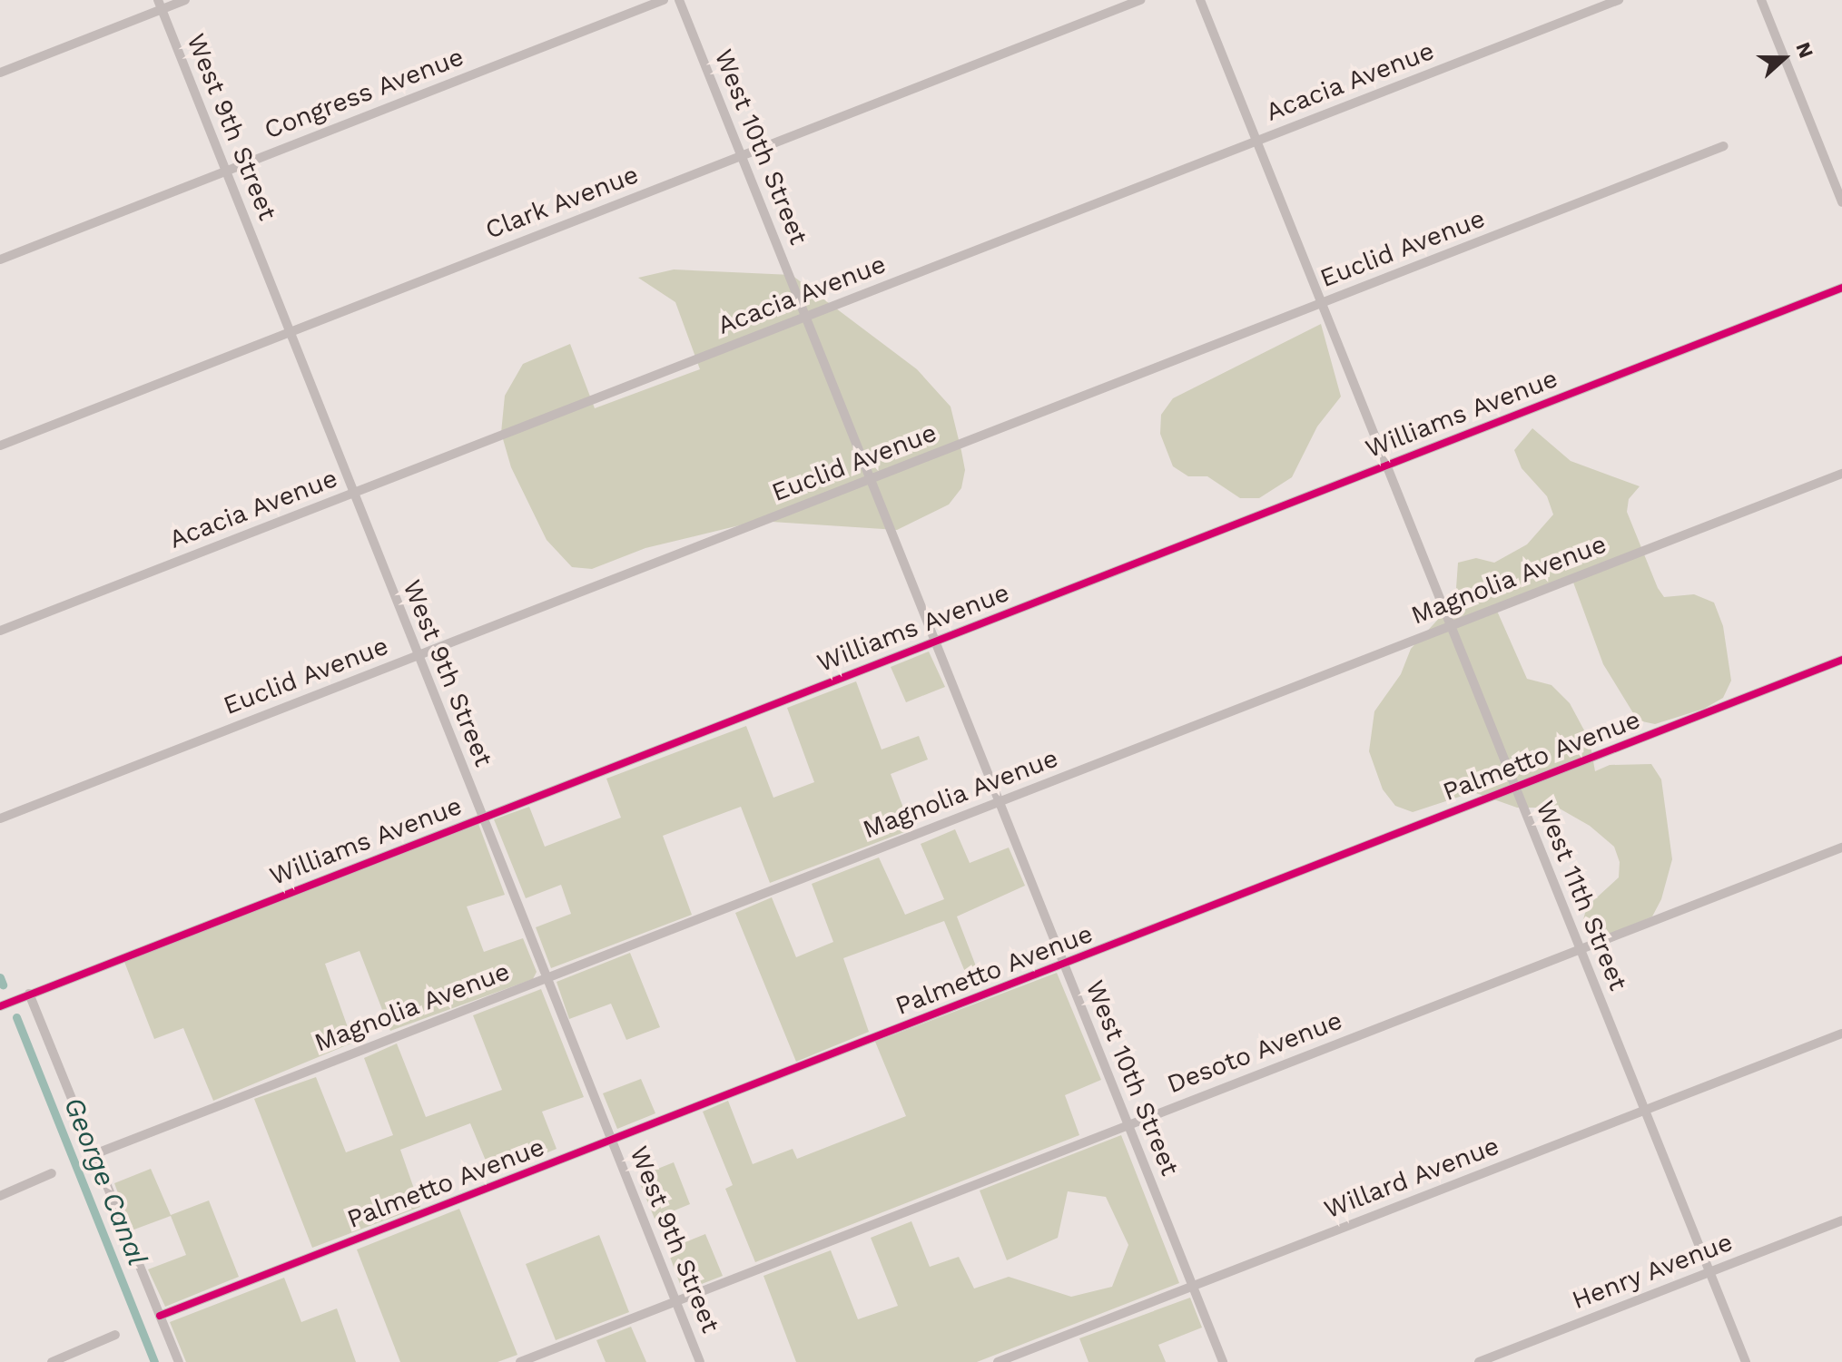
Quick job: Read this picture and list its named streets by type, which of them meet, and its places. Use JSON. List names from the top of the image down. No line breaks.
{"streets":{"street":["Acacia Avenue","Congress Avenue","West 9th Street","West 10th Street","Clark Avenue","Euclid Avenue","Williams Avenue","Magnolia Avenue","Palmetto Avenue","West 11th Street","Desoto Avenue","Willard Avenue","Henry Avenue"]},"crossings":[["Acacia Avenue","West 9th Street"],["Acacia Avenue","West 10th Street"],["Acacia Avenue","West 11th Street"],["Congress Avenue","West 9th Street"],["West 9th Street","Clark Avenue"],["West 9th Street","Euclid Avenue"],["West 9th Street","Williams Avenue"],["West 9th Street","Magnolia Avenue"],["West 9th Street","Palmetto Avenue"],["West 9th Street","Desoto Avenue"],["West 10th Street","Clark Avenue"],["West 10th Street","Euclid Avenue"],["West 10th Street","Williams Avenue"],["West 10th Street","Magnolia Avenue"],["West 10th Street","Palmetto Avenue"],["West 10th Street","Desoto Avenue"],["West 10th Street","Willard Avenue"],["Euclid Avenue","West 11th Street"],["Williams Avenue","West 11th Street"],["Magnolia Avenue","West 11th Street"],["Palmetto Avenue","West 11th Street"],["West 11th Street","Desoto Avenue"],["West 11th Street","Willard Avenue"],["West 11th Street","Henry Avenue"]],"water":["George Canal"],"north":"right"}
